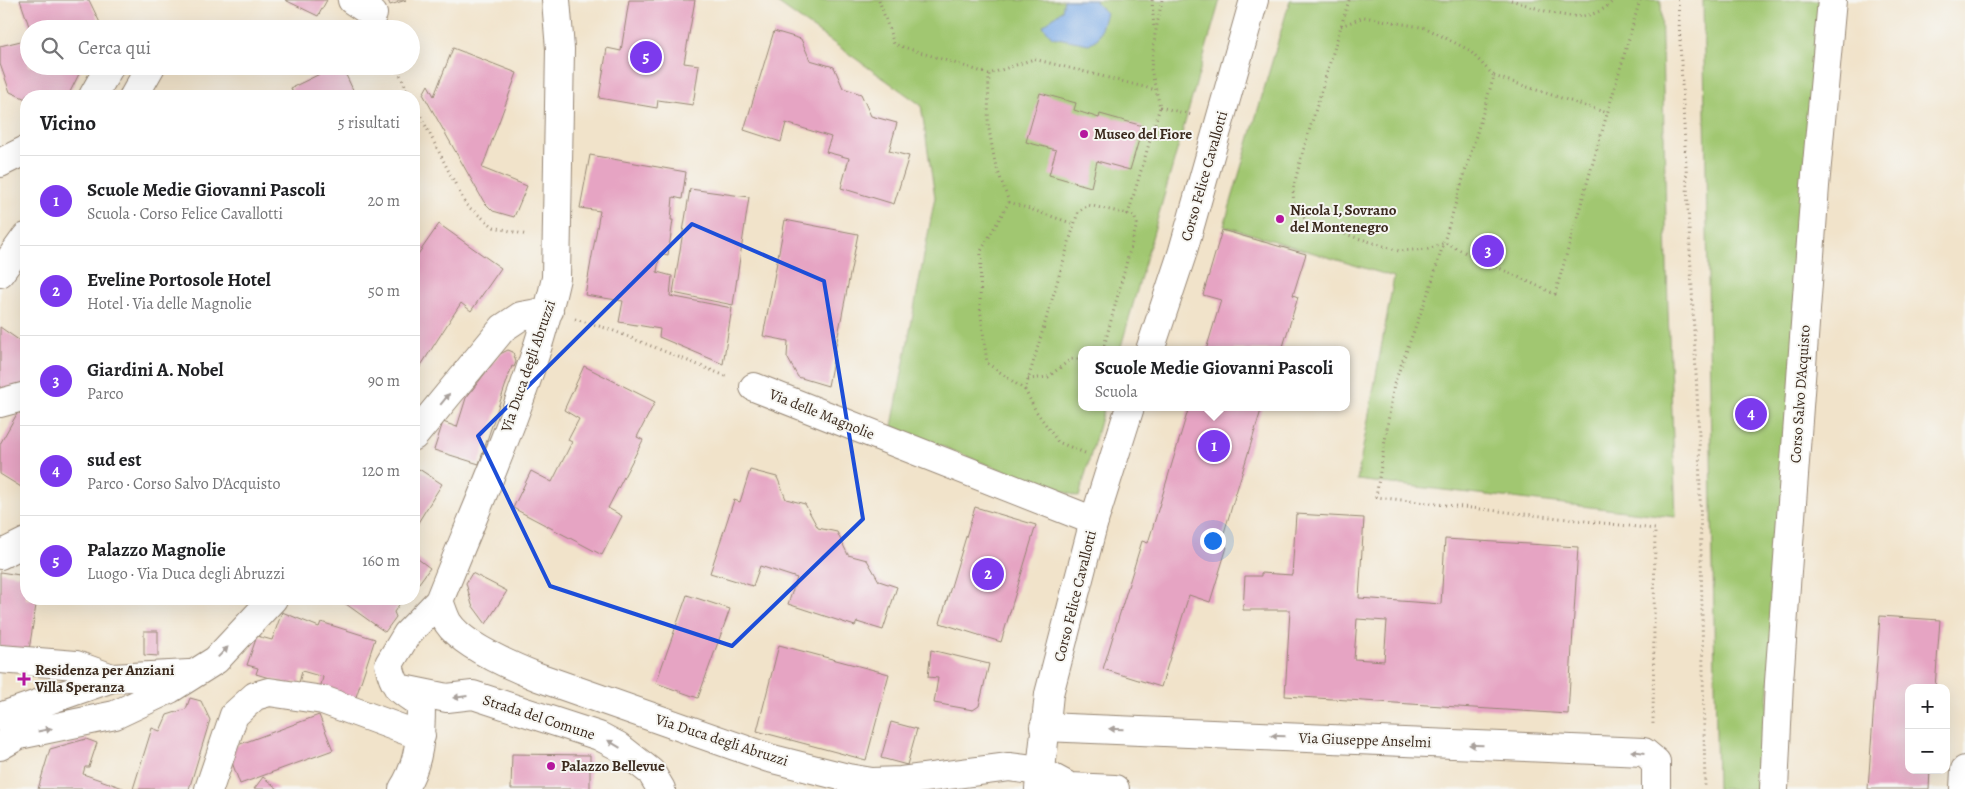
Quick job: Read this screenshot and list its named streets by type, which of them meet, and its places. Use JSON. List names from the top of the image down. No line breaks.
{"streets":{"street":["Corso Felice Cavallotti","Via Duca degli Abruzzi","Corso Salvo D'Acquisto","Via delle Magnolie","Strada del Comune","Via Giuseppe Anselmi"]},"crossings":[["Corso Felice Cavallotti","Via Duca degli Abruzzi"],["Corso Felice Cavallotti","Via delle Magnolie"],["Corso Felice Cavallotti","Via Giuseppe Anselmi"],["Via Duca degli Abruzzi","Via delle Magnolie"],["Via Duca degli Abruzzi","Strada del Comune"]],"one_way":["Strada del Comune","Via Giuseppe Anselmi"],"places":{"other":["Museo del Fiore","Nicola I, Sovrano del Montenegro","Palazzo Bellevue"],"health":["Residenza per Anziani Villa Speranza"]},"page":{"search":"Cerca qui","pins":["5","3","4","1","2"],"heading":["Vicino","5 risultati"],"list":[{"mark":"1","name":"Scuole Medie Giovanni Pascoli","note":"Scuola · Corso Felice Cavallotti","value":"20 m"},{"mark":"2","name":"Eveline Portosole Hotel","note":"Hotel · Via delle Magnolie","value":"50 m"},{"mark":"3","name":"Giardini A. Nobel","note":"Parco","value":"90 m"},{"mark":"4","name":"sud est","note":"Parco · Corso Salvo D'Acquisto","value":"120 m"},{"mark":"5","name":"Palazzo Magnolie","note":"Luogo · Via Duca degli Abruzzi","value":"160 m"}],"popup":["Scuole Medie Giovanni Pascoli","Scuola"],"map_buttons":["+","−"]}}
